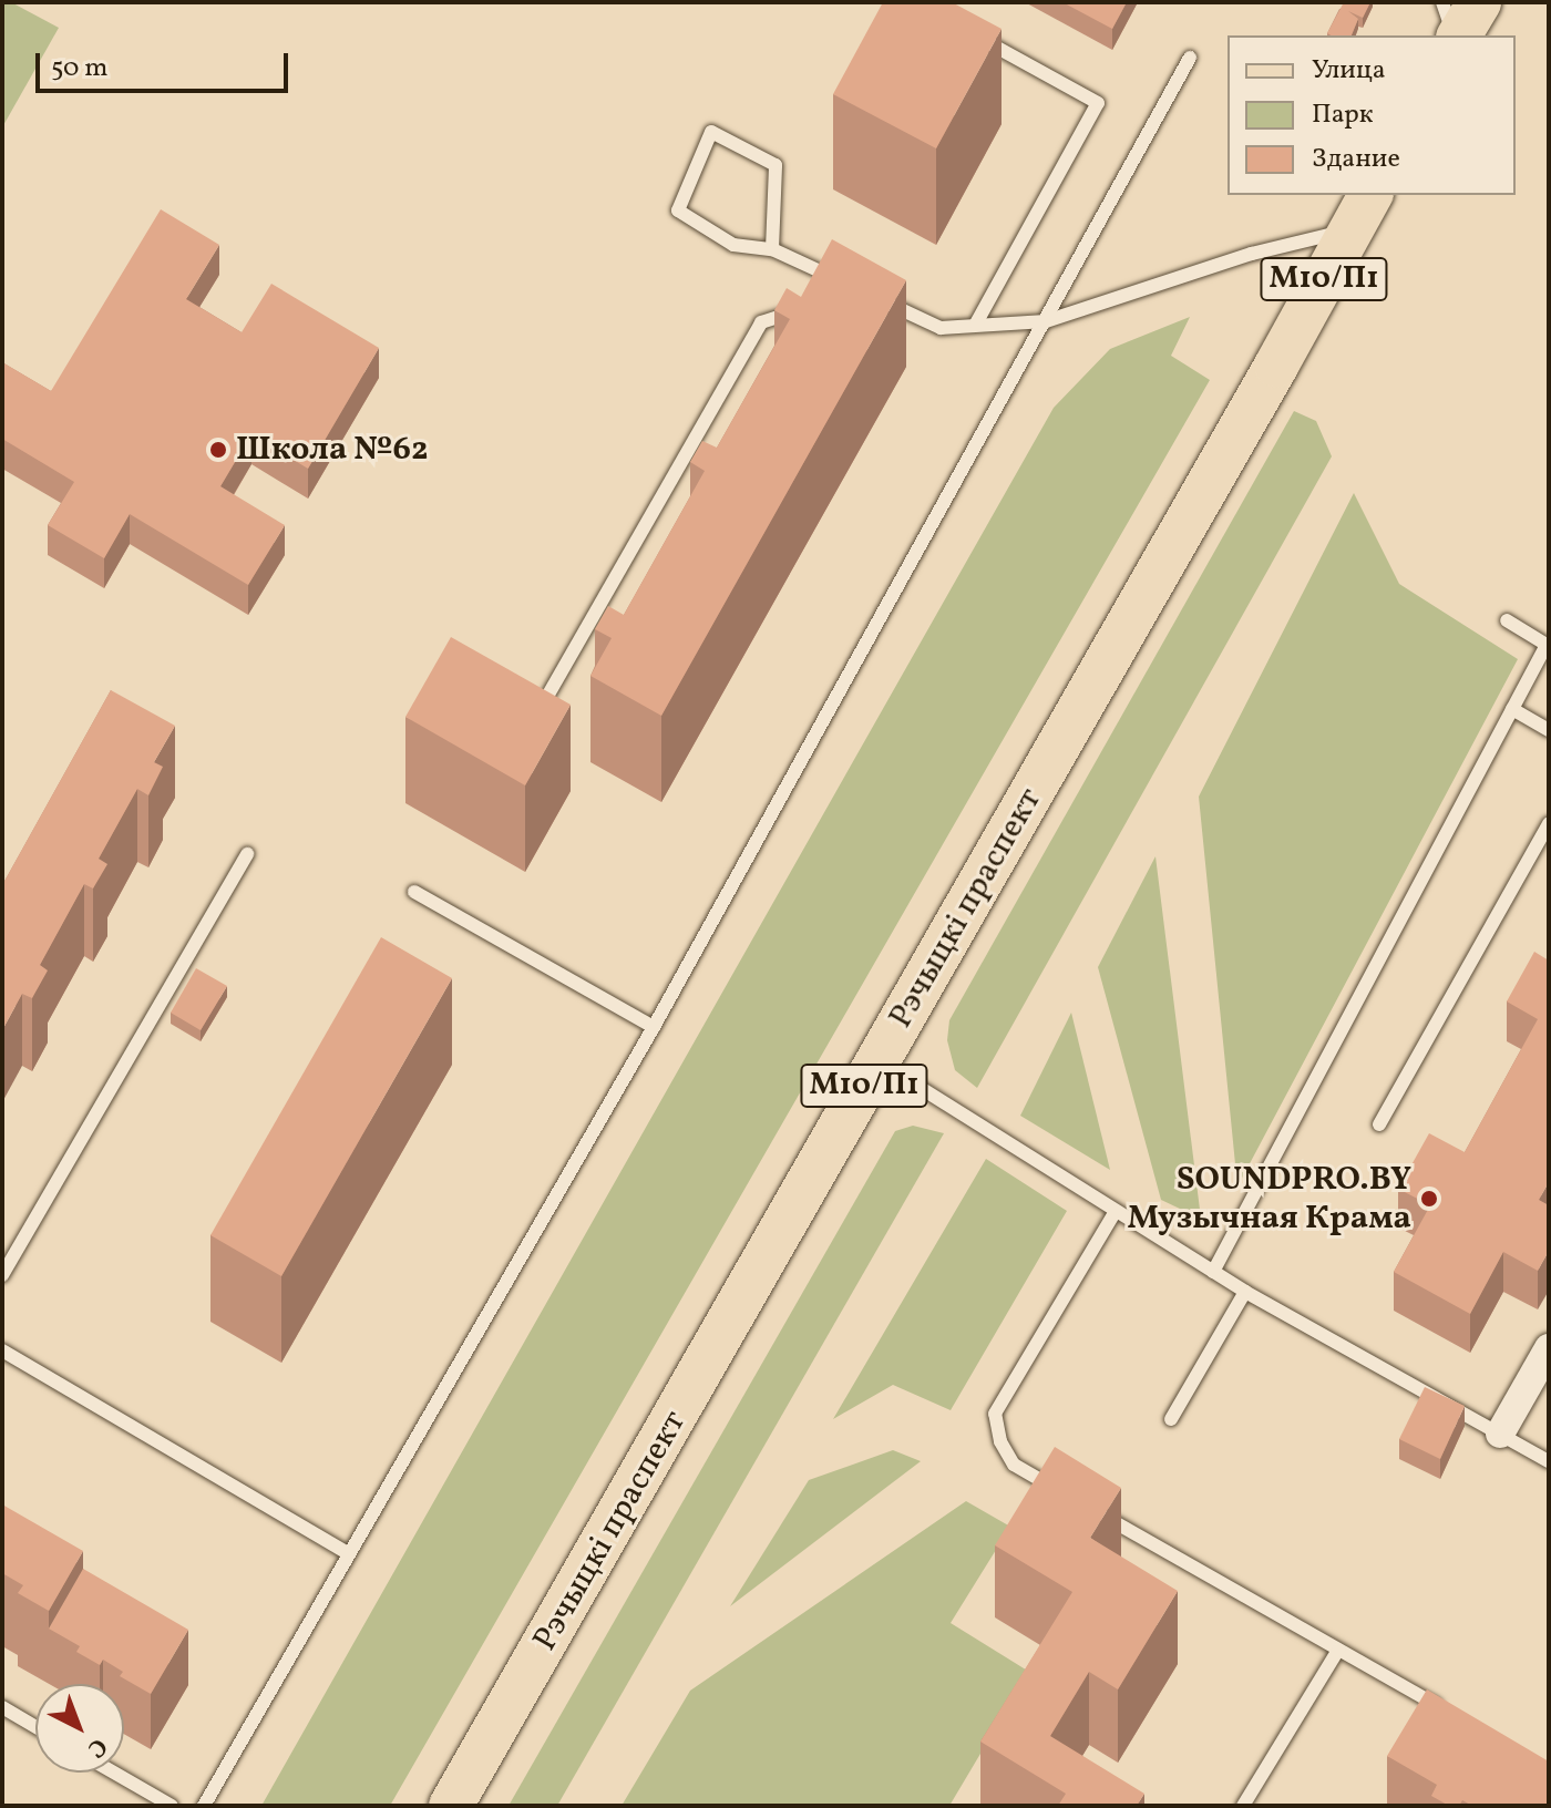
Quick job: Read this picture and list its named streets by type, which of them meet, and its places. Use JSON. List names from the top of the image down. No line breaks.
{"streets":{"main road":["М10/П1","Рэчыцкі праспект"]},"places":["Школа №62","SOUNDPRO.BY Музычная Крама"],"legend":["Улица","Парк","Здание"],"scale_bar":"50 m","north":"bottom right"}
